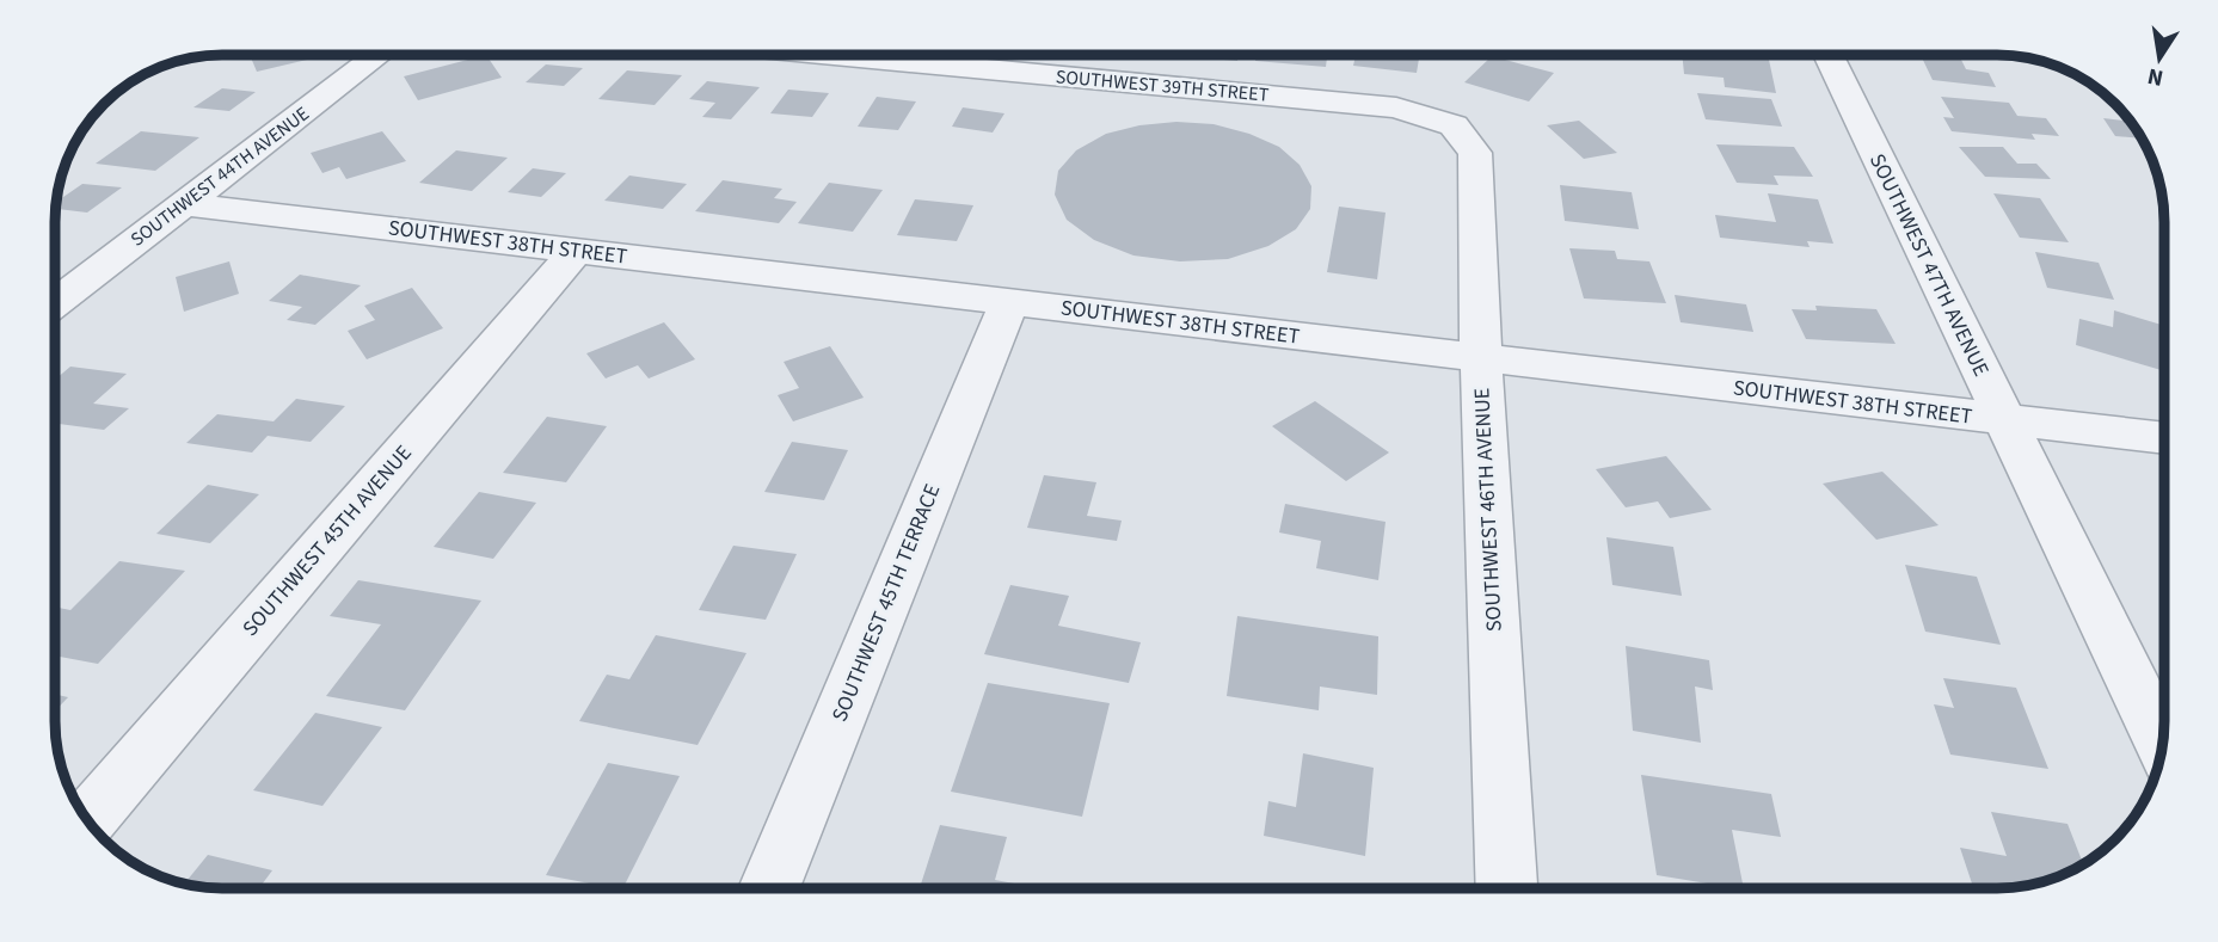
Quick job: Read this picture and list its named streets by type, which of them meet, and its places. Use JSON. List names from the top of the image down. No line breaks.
{"streets":{"street":["SOUTHWEST 39TH STREET","SOUTHWEST 44TH AVENUE","SOUTHWEST 38TH STREET","SOUTHWEST 47TH AVENUE","SOUTHWEST 46TH AVENUE","SOUTHWEST 45TH AVENUE","SOUTHWEST 45TH TERRACE"]},"crossings":[["SOUTHWEST 39TH STREET","SOUTHWEST 46TH AVENUE"],["SOUTHWEST 44TH AVENUE","SOUTHWEST 38TH STREET"],["SOUTHWEST 38TH STREET","SOUTHWEST 47TH AVENUE"],["SOUTHWEST 38TH STREET","SOUTHWEST 46TH AVENUE"],["SOUTHWEST 38TH STREET","SOUTHWEST 45TH AVENUE"],["SOUTHWEST 38TH STREET","SOUTHWEST 45TH TERRACE"]],"north":"bottom"}
